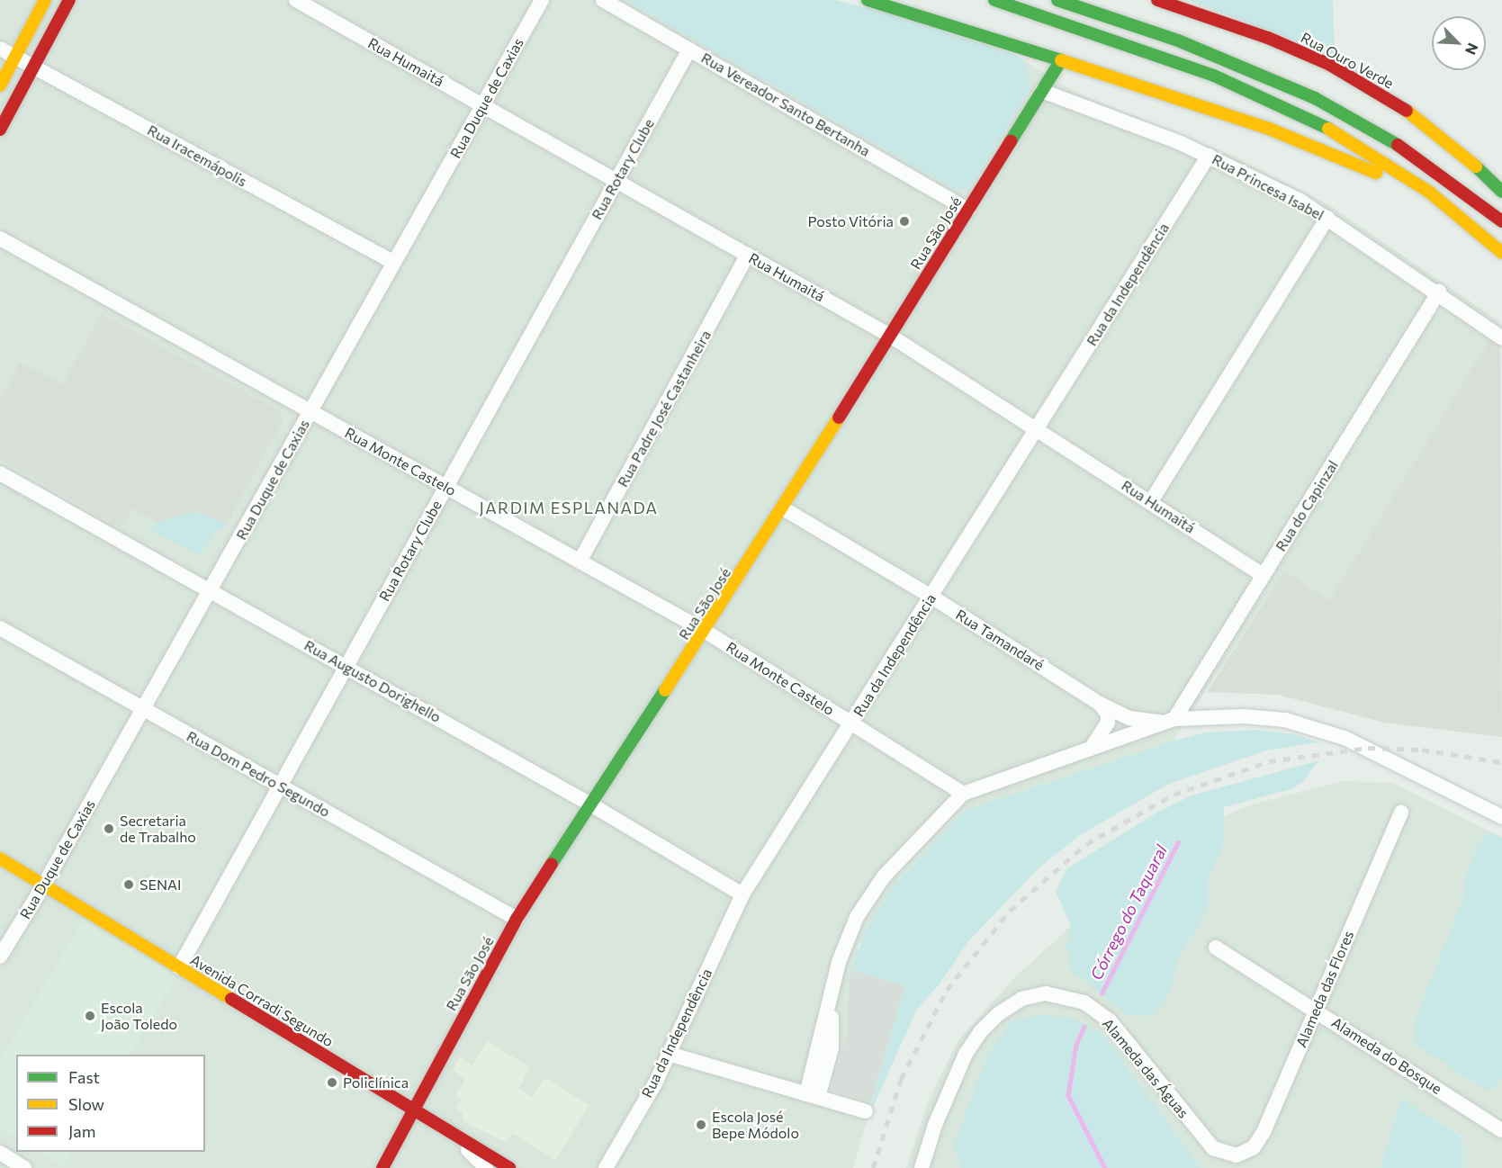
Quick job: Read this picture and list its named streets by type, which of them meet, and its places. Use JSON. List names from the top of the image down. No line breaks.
{"streets":{"main road":["Rua Ouro Verde","Rua São José","Avenida Corradi Segundo"],"street":["Rua Humaitá","Rua Duque de Caxias","Rua Vereador Santo Bertanha","Rua Iracemápolis","Rua Rotary Clube","Rua Princesa Isabel","Rua da Independência","Rua Padre José Castanheira","Rua Monte Castelo","Rua do Capinzal","Rua Tamandaré","Rua Augusto Dorighello","Rua Dom Pedro Segundo","Alameda das Flores","Alameda do Bosque","Alameda das Águas"]},"crossings":[["Rua Humaitá","Rua Duque de Caxias"],["Rua Humaitá","Rua Rotary Clube"],["Rua Humaitá","Rua São José"],["Rua Humaitá","Rua da Independência"],["Rua Humaitá","Rua Padre José Castanheira"],["Rua Humaitá","Rua do Capinzal"],["Rua Duque de Caxias","Rua Iracemápolis"],["Rua Duque de Caxias","Rua Monte Castelo"],["Rua Duque de Caxias","Rua Augusto Dorighello"],["Rua Duque de Caxias","Rua Dom Pedro Segundo"],["Rua Duque de Caxias","Avenida Corradi Segundo"],["Rua Vereador Santo Bertanha","Rua Rotary Clube"],["Rua Vereador Santo Bertanha","Rua São José"],["Rua Rotary Clube","Rua Monte Castelo"],["Rua Rotary Clube","Rua Augusto Dorighello"],["Rua Rotary Clube","Rua Dom Pedro Segundo"],["Rua Rotary Clube","Avenida Corradi Segundo"],["Rua Princesa Isabel","Rua São José"],["Rua Princesa Isabel","Rua da Independência"],["Rua Princesa Isabel","Rua do Capinzal"],["Rua São José","Rua Monte Castelo"],["Rua São José","Rua Tamandaré"],["Rua São José","Rua Augusto Dorighello"],["Rua São José","Rua Dom Pedro Segundo"],["Rua São José","Avenida Corradi Segundo"],["Rua da Independência","Rua Monte Castelo"],["Rua da Independência","Rua Tamandaré"],["Rua da Independência","Rua Augusto Dorighello"],["Rua Padre José Castanheira","Rua Monte Castelo"],["Rua do Capinzal","Rua Tamandaré"],["Alameda das Flores","Alameda do Bosque"],["Alameda das Flores","Alameda das Águas"]],"districts":["JARDIM ESPLANADA"],"water":["Córrego do Taquaral"],"places":["Posto Vitória","Secretaria de Trabalho","SENAI","Escola João Toledo","Policlínica","Escola José Bepe Módolo"],"legend":["Fast","Slow","Jam"],"north":"bottom right"}
